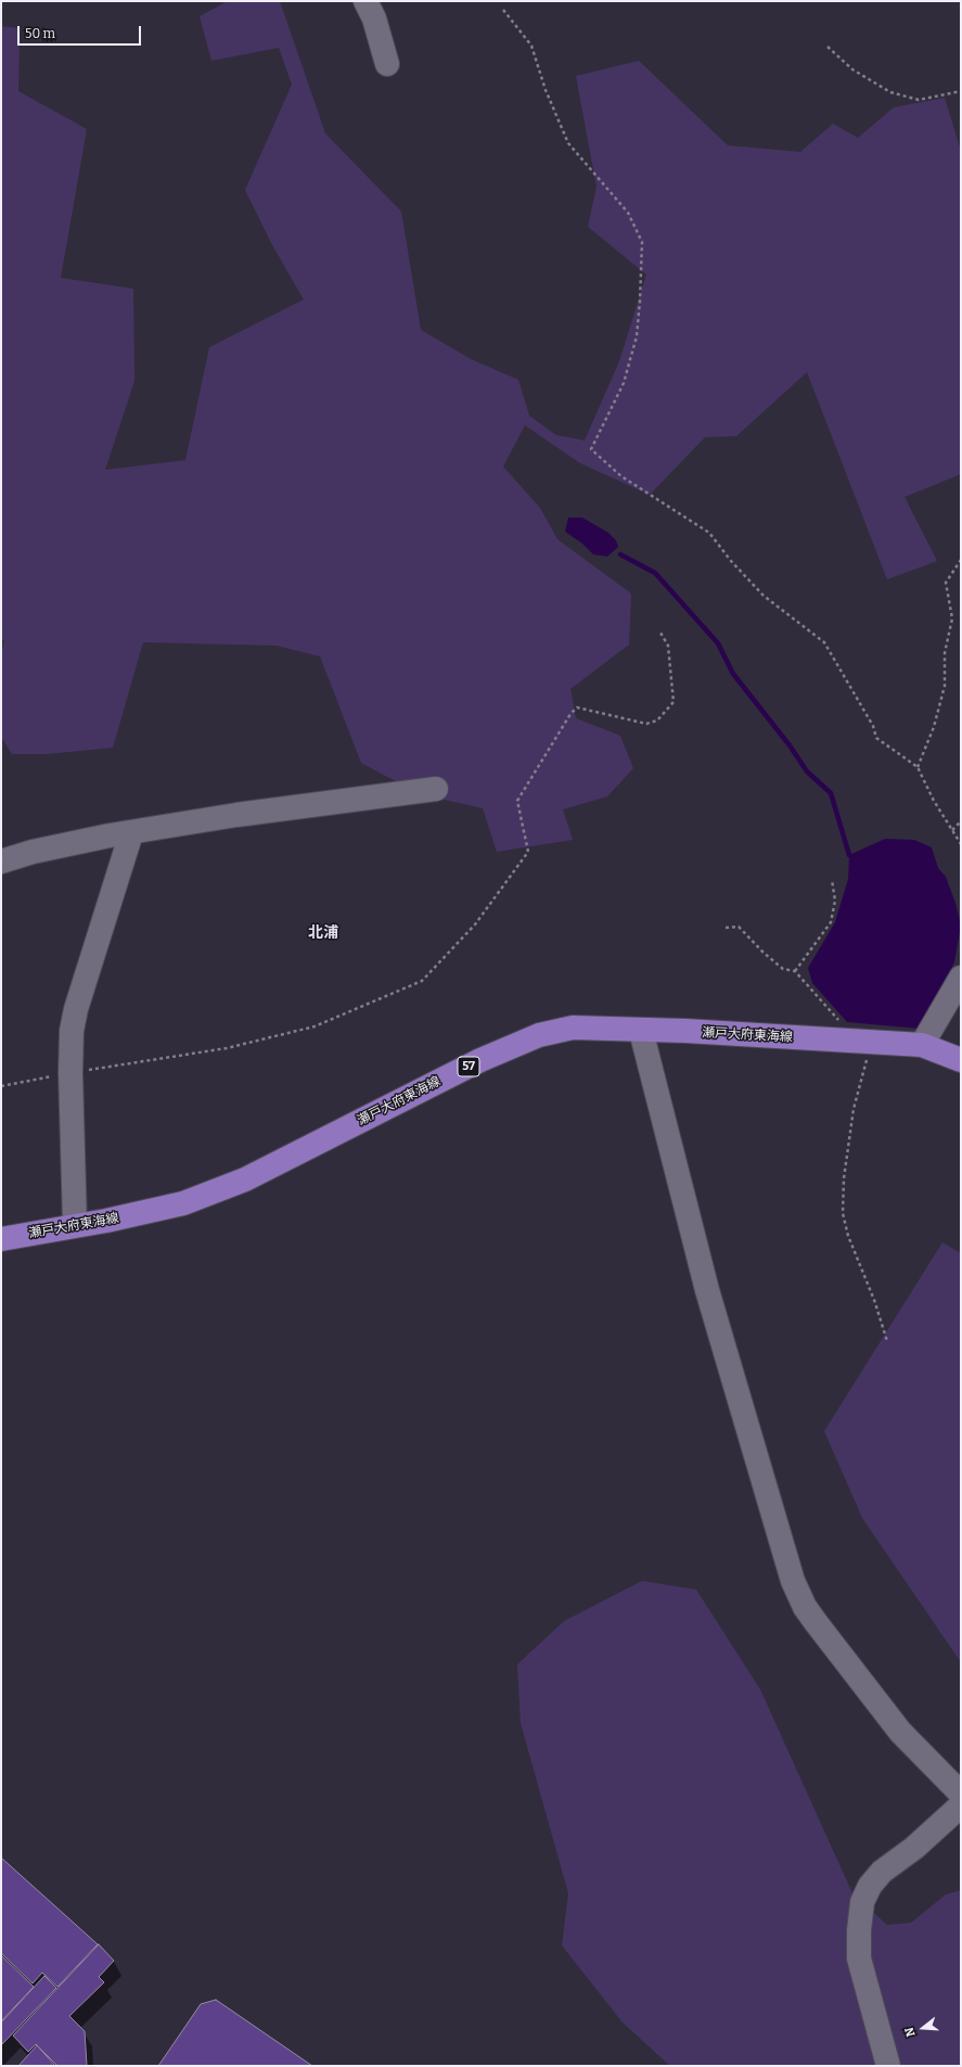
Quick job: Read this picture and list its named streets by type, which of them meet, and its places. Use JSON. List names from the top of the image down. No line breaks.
{"streets":{"main road":["瀬戸大府東海線","57"]},"districts":["北浦"],"scale_bar":"50 m","north":"left"}
